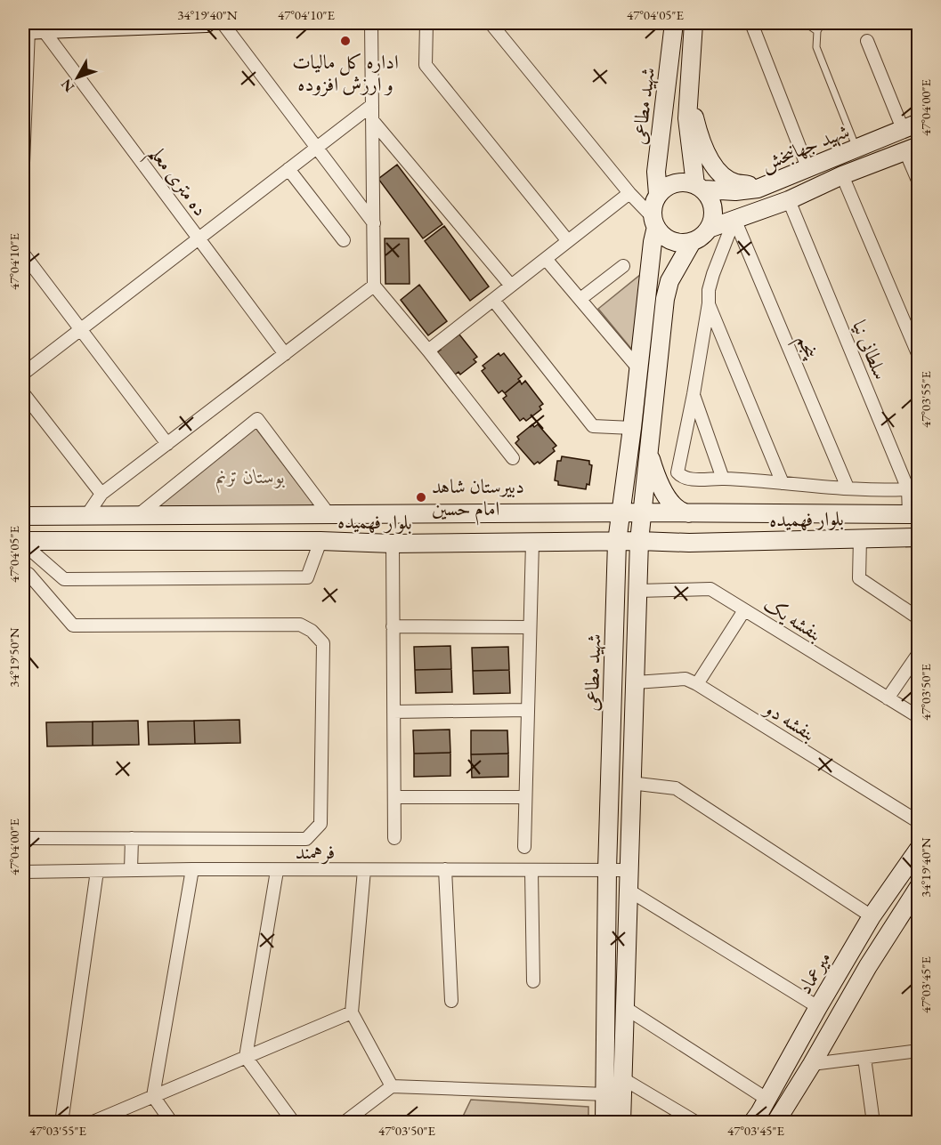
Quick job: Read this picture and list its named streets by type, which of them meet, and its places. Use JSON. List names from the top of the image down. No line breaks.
{"streets":{"street":["شهید مطاعی","شهید جهانبخش","ده متری معلم","پنجم","سلطانی نیا","بلوار فهمیده","بنفشه یک","بنفشه دو","فرهمند","میرعماد"]},"crossings":[["شهید مطاعی","شهید جهانبخش"],["شهید مطاعی","بلوار فهمیده"],["شهید مطاعی","فرهمند"],["شهید جهانبخش","پنجم"],["شهید جهانبخش","سلطانی نیا"],["سلطانی نیا","بلوار فهمیده"]],"parks":["بوستان ترنم"],"places":["اداره کل مالیات و ارزش افزوده","دبیرستان شاهد امام حسین"],"north":"bottom left","coordinates":["34°19'40\"N","47°04'10\"E","47°04'05\"E","47°04'00\"E","47°03'55\"E","34°19'50\"N","47°03'50\"E","47°03'45\"E"]}
